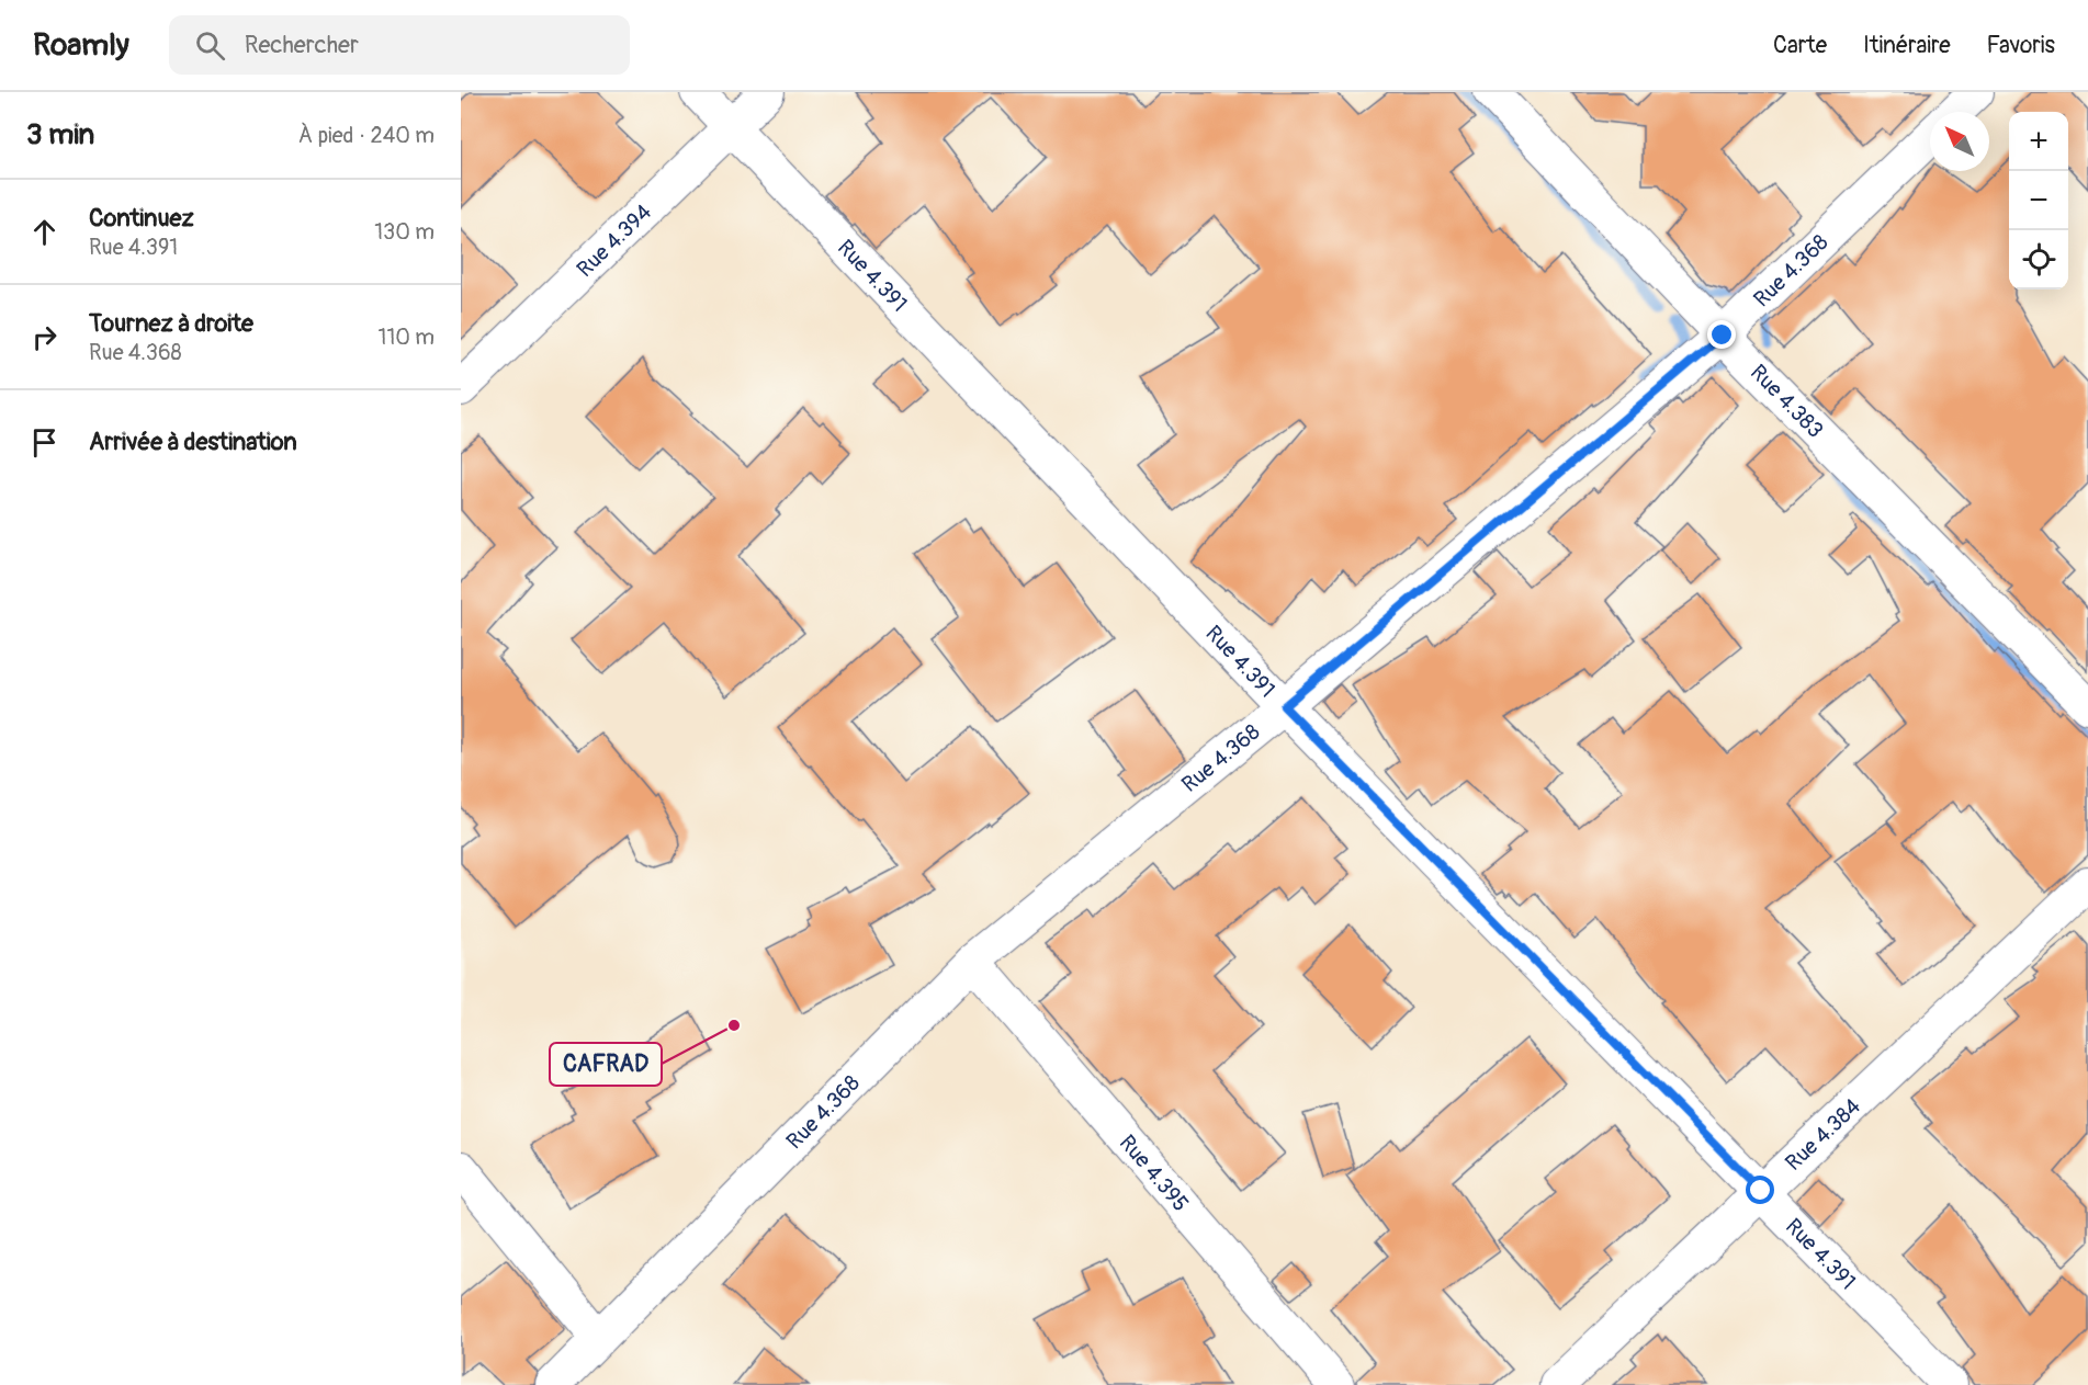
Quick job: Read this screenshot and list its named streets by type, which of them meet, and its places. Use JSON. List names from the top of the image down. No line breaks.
{"streets":{"street":["Rue 4.394","Rue 4.368","Rue 4.391","Rue 4.383","Rue 4.384","Rue 4.395"]},"crossings":[["Rue 4.394","Rue 4.391"],["Rue 4.368","Rue 4.391"],["Rue 4.368","Rue 4.383"],["Rue 4.368","Rue 4.395"],["Rue 4.391","Rue 4.384"]],"places":["CAFRAD"],"north":"top left","page":{"header":"Roamly","search":"Rechercher","nav":["Carte","Itinéraire","Favoris"],"heading":["3 min","À pied · 240 m"],"map_buttons":["+","−"],"list":[["Continuez","Rue 4.391","130 m"],["Tournez à droite","Rue 4.368","110 m"],"Arrivée à destination"]}}
